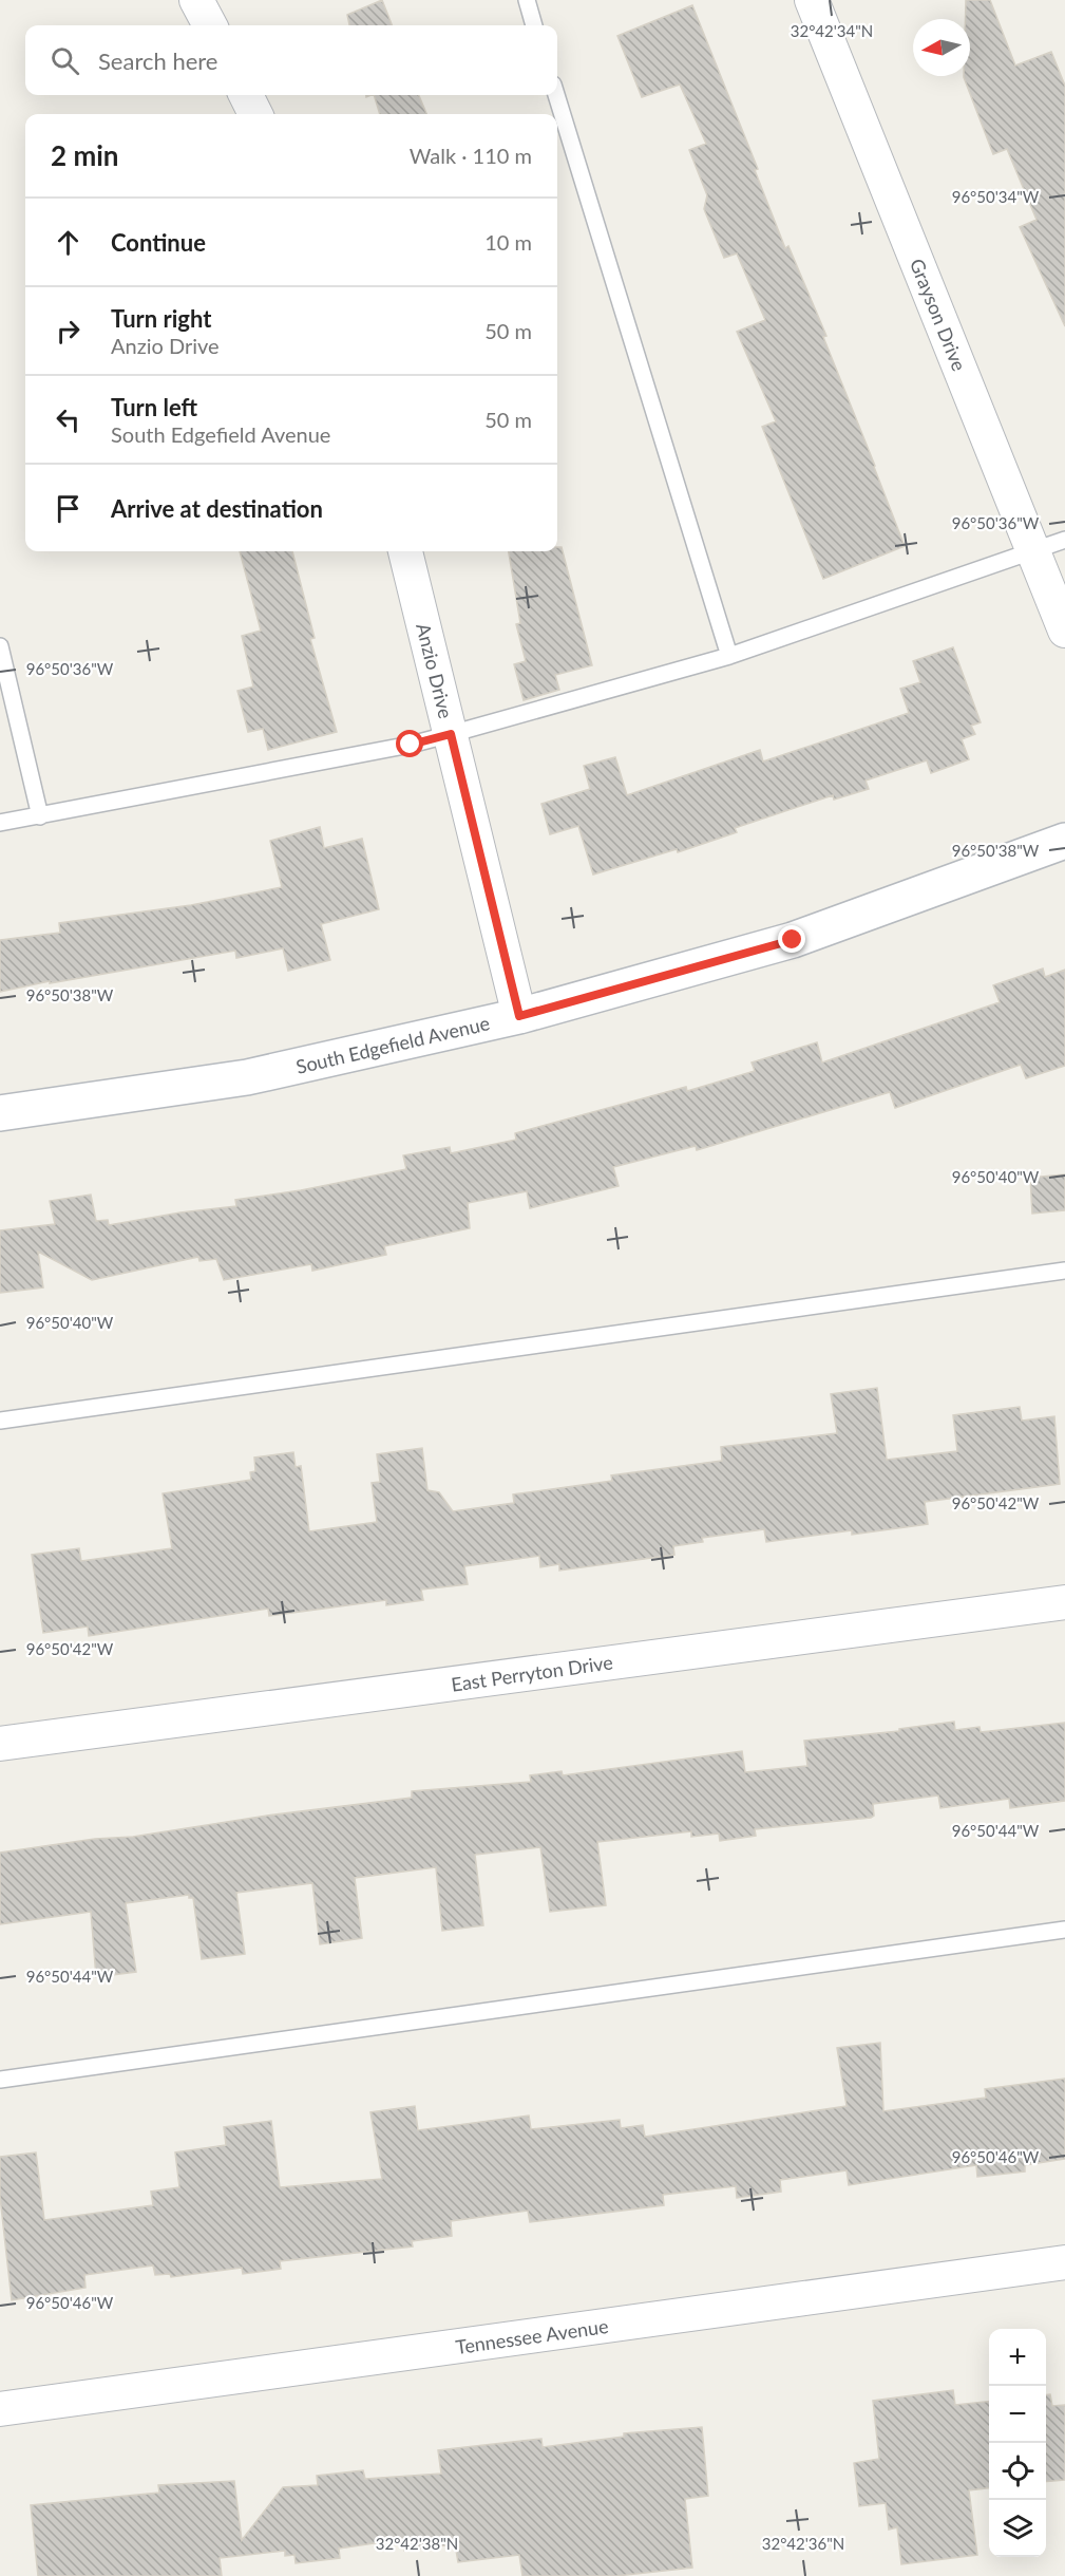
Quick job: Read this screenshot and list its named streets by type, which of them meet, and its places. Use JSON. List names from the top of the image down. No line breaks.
{"streets":{"street":["Grayson Drive","Anzio Drive","South Edgefield Avenue","East Perryton Drive","Tennessee Avenue"]},"crossings":[["Anzio Drive","South Edgefield Avenue"]],"north":"left","page":{"search":"Search here","heading":["2 min","Walk · 110 m"],"list":[["Continue","10 m"],["Turn right","Anzio Drive","50 m"],["Turn left","South Edgefield Avenue","50 m"],"Arrive at destination"],"map_buttons":["+","−"]},"coordinates":["32°42'34\"N","96°50'34\"W","96°50'36\"W","96°50'38\"W","96°50'40\"W","96°50'42\"W","96°50'44\"W","96°50'46\"W","32°42'38\"N","32°42'36\"N"]}
